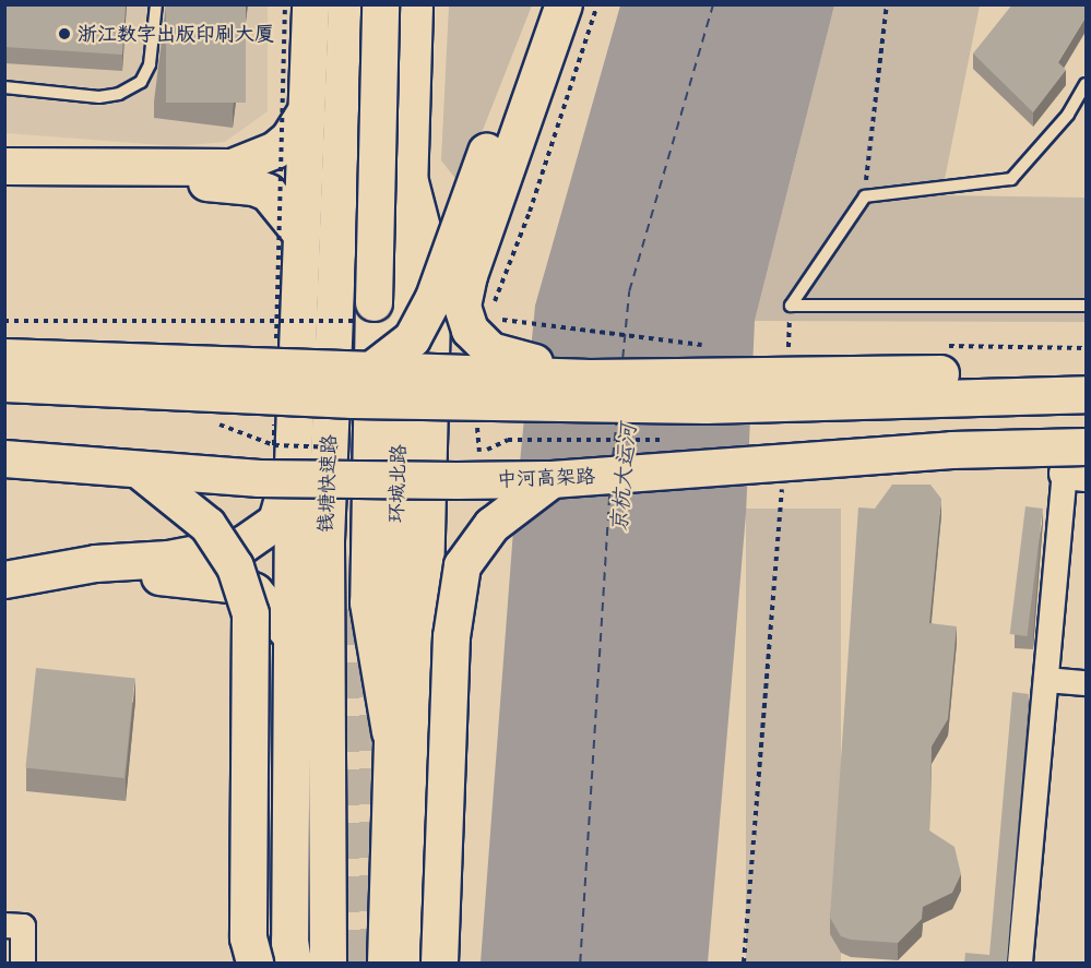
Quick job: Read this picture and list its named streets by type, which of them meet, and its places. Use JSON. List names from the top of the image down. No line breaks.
{"streets":{"main road":["中河高架路","钱塘快速路","环城北路"]},"water":["京杭大运河"],"places":["浙江数字出版印刷大厦"]}
